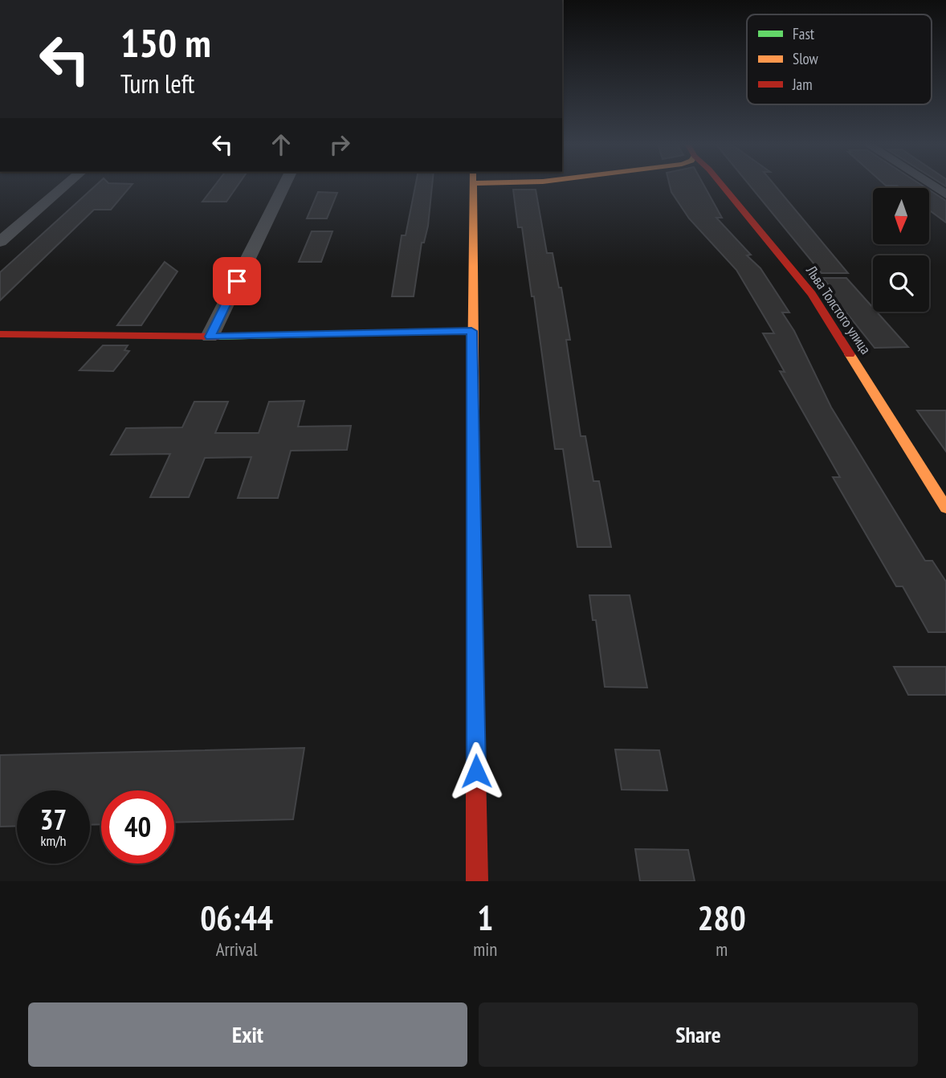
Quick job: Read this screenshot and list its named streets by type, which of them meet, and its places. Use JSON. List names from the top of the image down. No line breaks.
{"streets":{"street":["Льва Толстого улица"]},"legend":["Fast","Slow","Jam"],"north":"bottom","page":{"turn":["150 m","Turn left"],"speed":"37 km/h","limit":"40","eta":["06:44","Arrival","1","min","280","m"],"buttons":["Exit","Share"]}}
